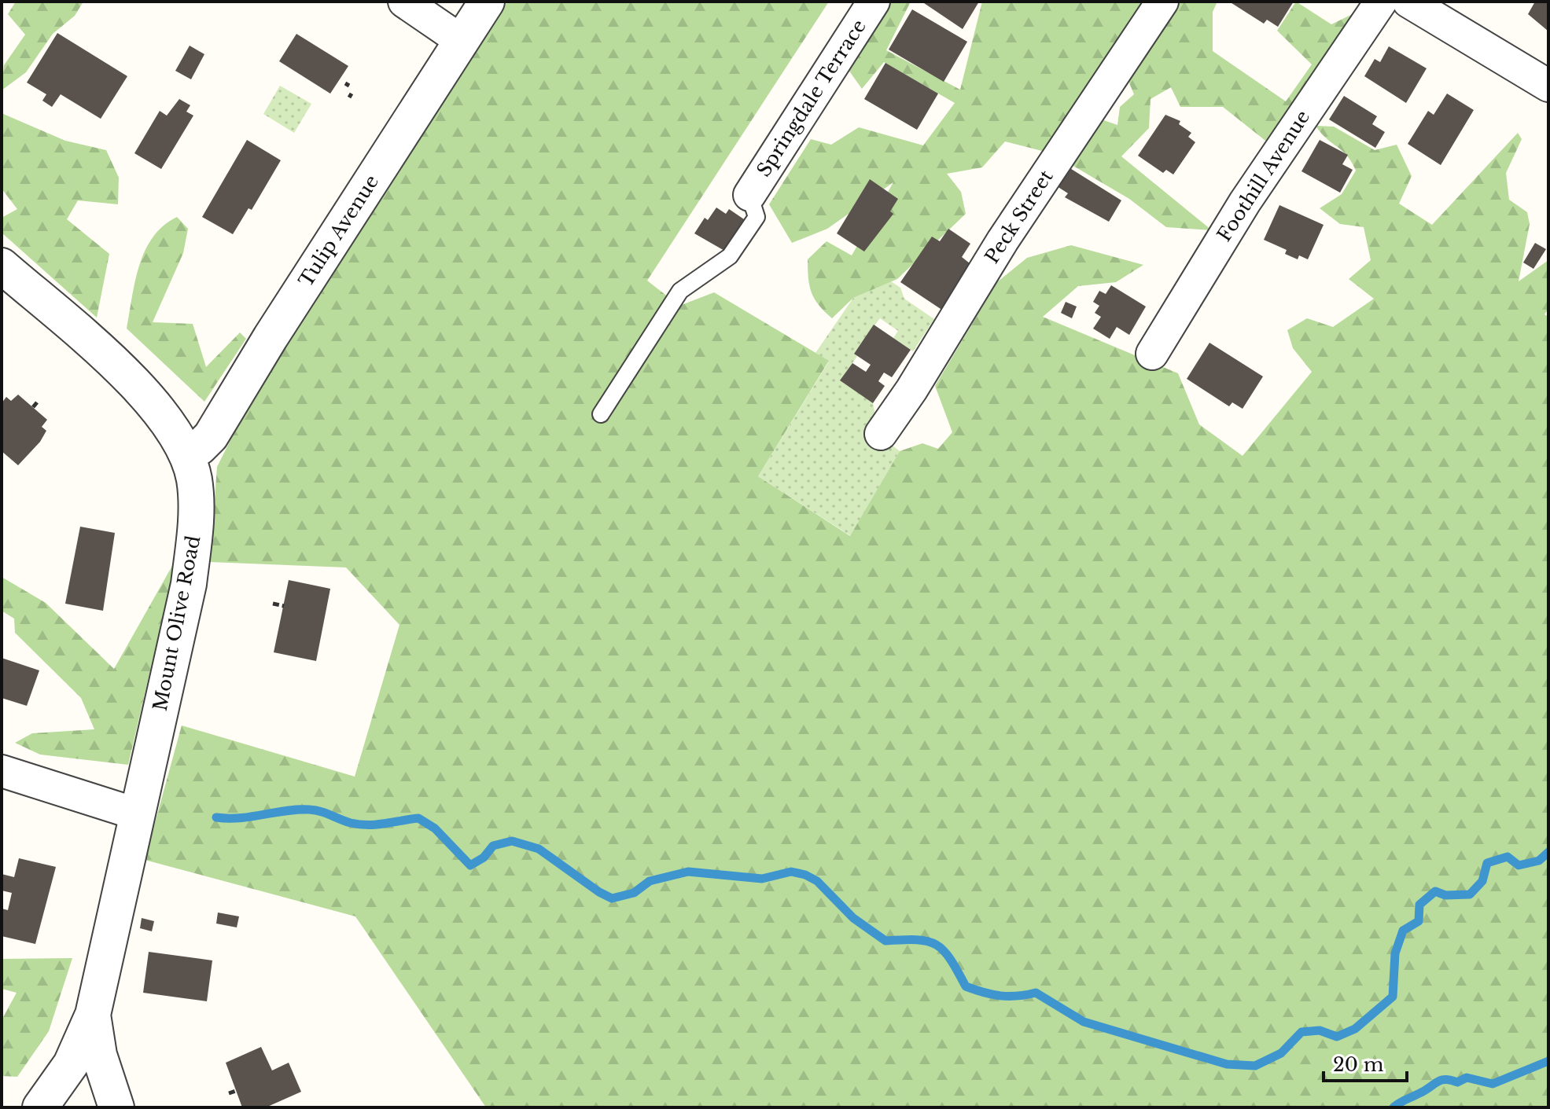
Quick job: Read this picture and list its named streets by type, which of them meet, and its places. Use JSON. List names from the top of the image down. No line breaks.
{"streets":{"street":["Springdale Terrace","Foothill Avenue","Peck Street","Tulip Avenue","Mount Olive Road"]},"crossings":[["Tulip Avenue","Mount Olive Road"]],"scale_bar":"20 m"}
